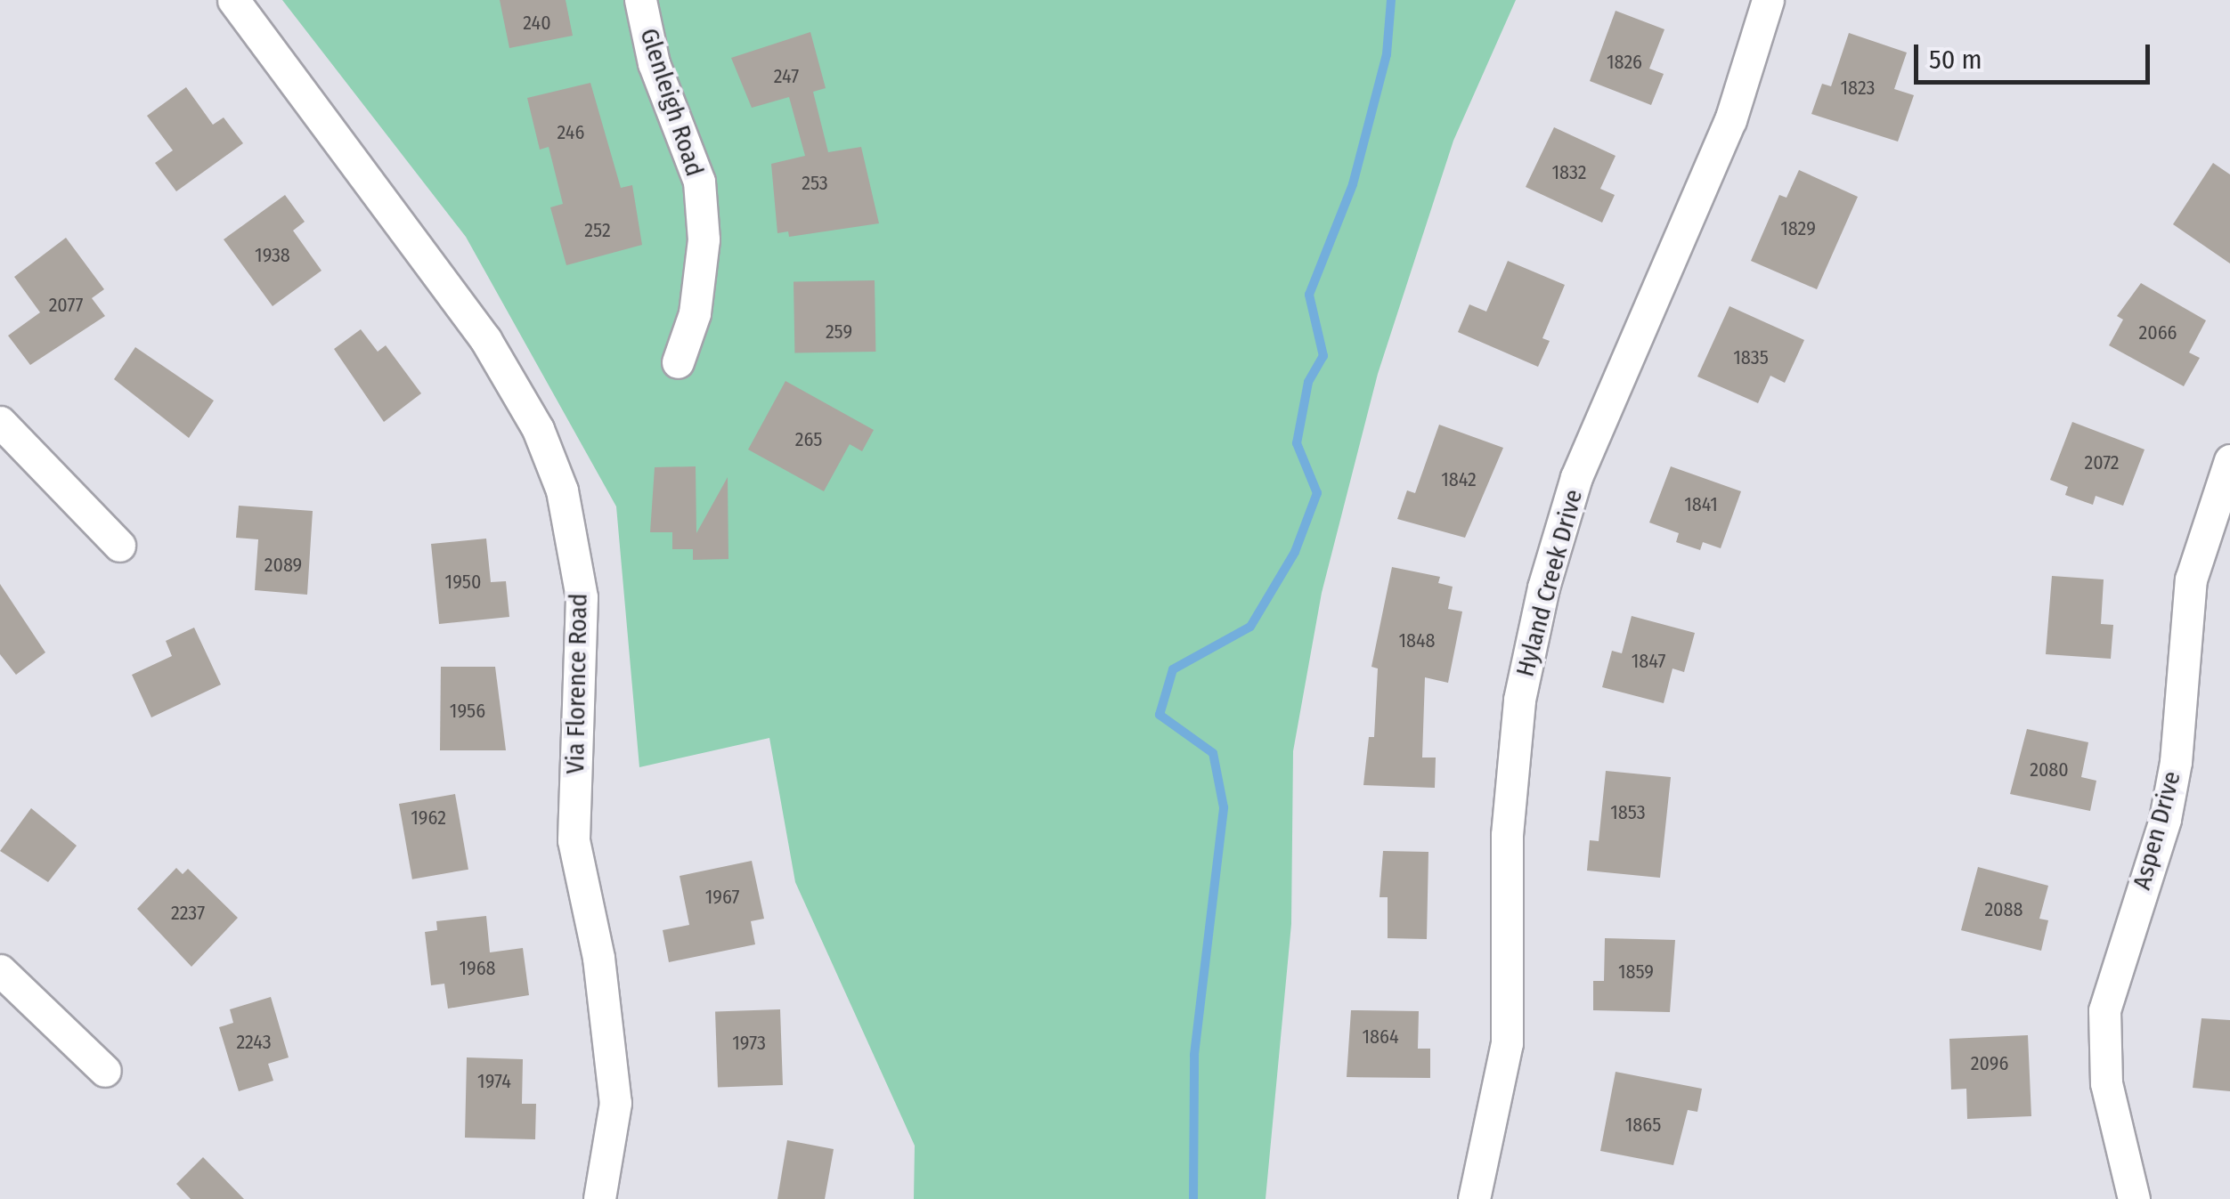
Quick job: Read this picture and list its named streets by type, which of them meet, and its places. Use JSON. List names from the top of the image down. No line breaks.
{"streets":{"street":["Glenleigh Road","Hyland Creek Drive","Via Florence Road","Aspen Drive"]},"house_numbers":["240","1826","247","1823","246","1832","253","1829","252","1938","2077","259","2066","1835","265","2072","1842","1841","2089","1950","1848","1847","1956","2080","1853","1962","1967","2088","2237","1968","1859","1864","2243","1973","2096","1974","1865"],"scale_bar":"50 m"}
